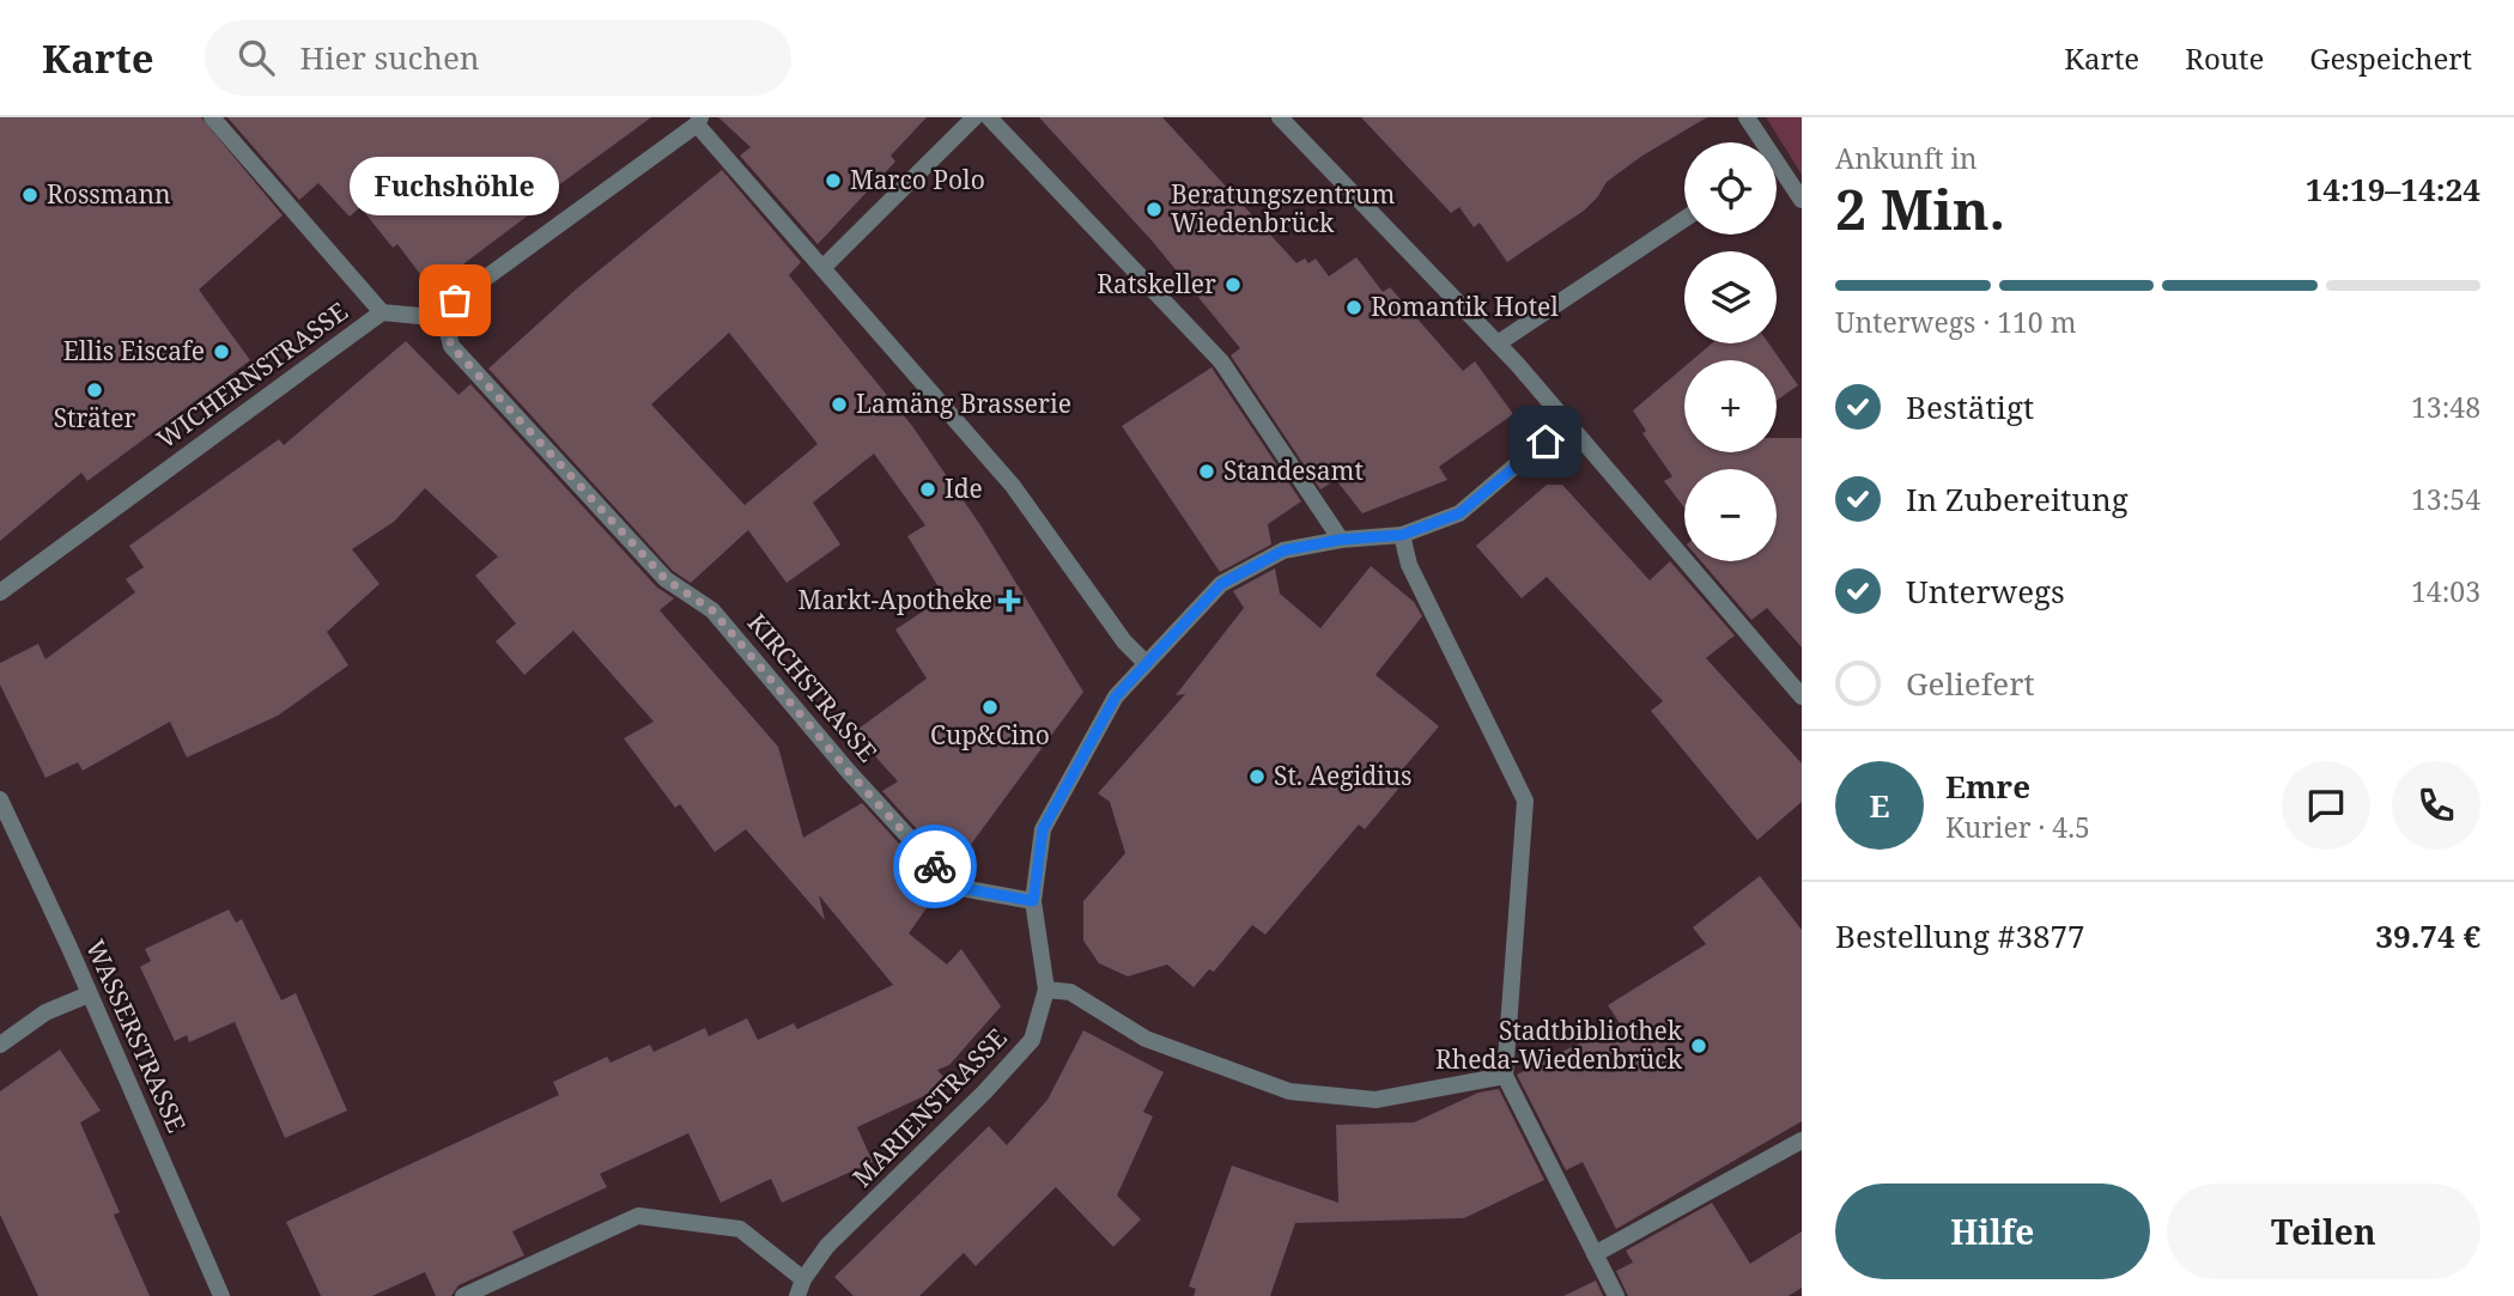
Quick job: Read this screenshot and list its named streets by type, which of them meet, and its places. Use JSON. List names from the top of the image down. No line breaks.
{"streets":{"street":["WICHERNSTRASSE","KIRCHSTRASSE","WASSERSTRASSE","MARIENSTRASSE"]},"crossings":[["WICHERNSTRASSE","KIRCHSTRASSE"],["KIRCHSTRASSE","MARIENSTRASSE"]],"places":{"other":["Marco Polo","Rossmann","Beratungszentrum Wiedenbrück","Ratskeller","Fuchshöhle","Romantik Hotel","Ellis Eiscafe","Sträter","Lamäng Brasserie","Standesamt","Ide","Cup&Cino","St. Aegidius","Stadtbibliothek Rheda-Wiedenbrück"],"health":["Markt-Apotheke"]},"page":{"header":"Karte","search":"Hier suchen","nav":["Karte","Route","Gespeichert"],"heading":["2 Min.","Ankunft in","14:19–14:24"],"panel":["Emre","Kurier · 4.5","Bestellung #3877","39.74 €"],"map_buttons":["+","−"],"bubble":"Fuchshöhle","bar":"Unterwegs · 110 m","list":[["Bestätigt","13:48"],["In Zubereitung","13:54"],["Unterwegs","14:03"],"Geliefert"],"round":"E","buttons":["Hilfe","Teilen"]}}
